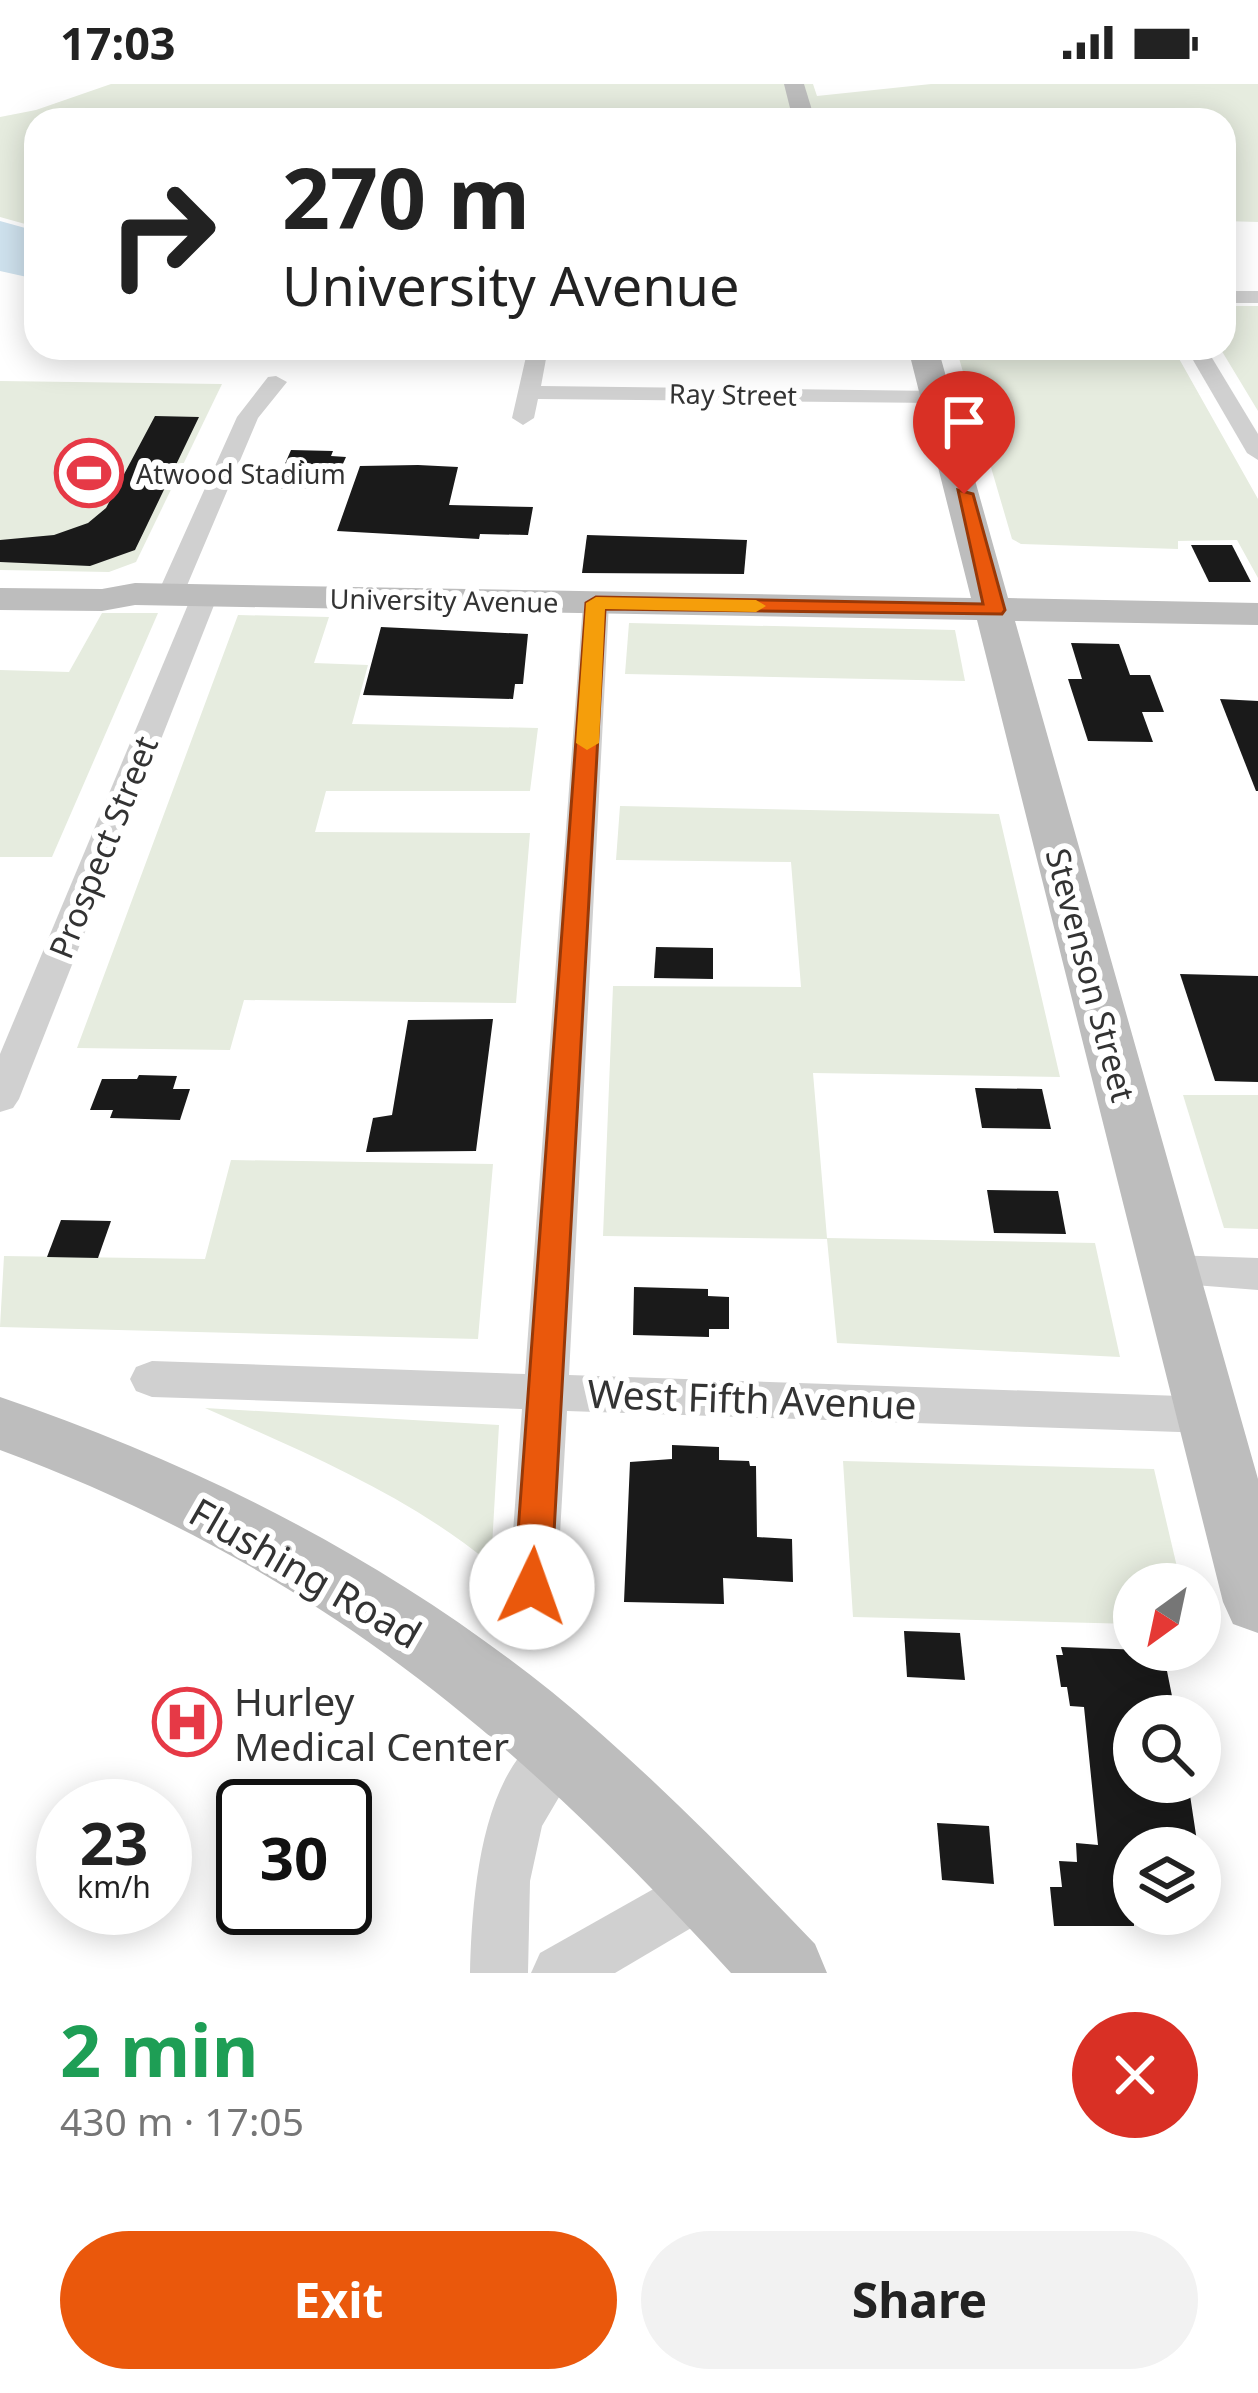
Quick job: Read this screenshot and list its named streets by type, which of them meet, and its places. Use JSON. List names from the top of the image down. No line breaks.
{"streets":{"street":["Ray Street","University Avenue","Prospect Street","Stevenson Street","West Fifth Avenue","Flushing Road"]},"crossings":[["Ray Street","Stevenson Street"],["University Avenue","Prospect Street"],["University Avenue","Stevenson Street"],["Stevenson Street","West Fifth Avenue"]],"places":{"sports":["Atwood Stadium"],"hospital":["Hurley Medical Center"]},"north":"bottom left","page":{"status":"17:03","turn":["270 m","University Avenue"],"speed":"23 km/h","limit":"30","heading":["2 min","430 m · 17:05"],"buttons":["Exit","Share"]}}
